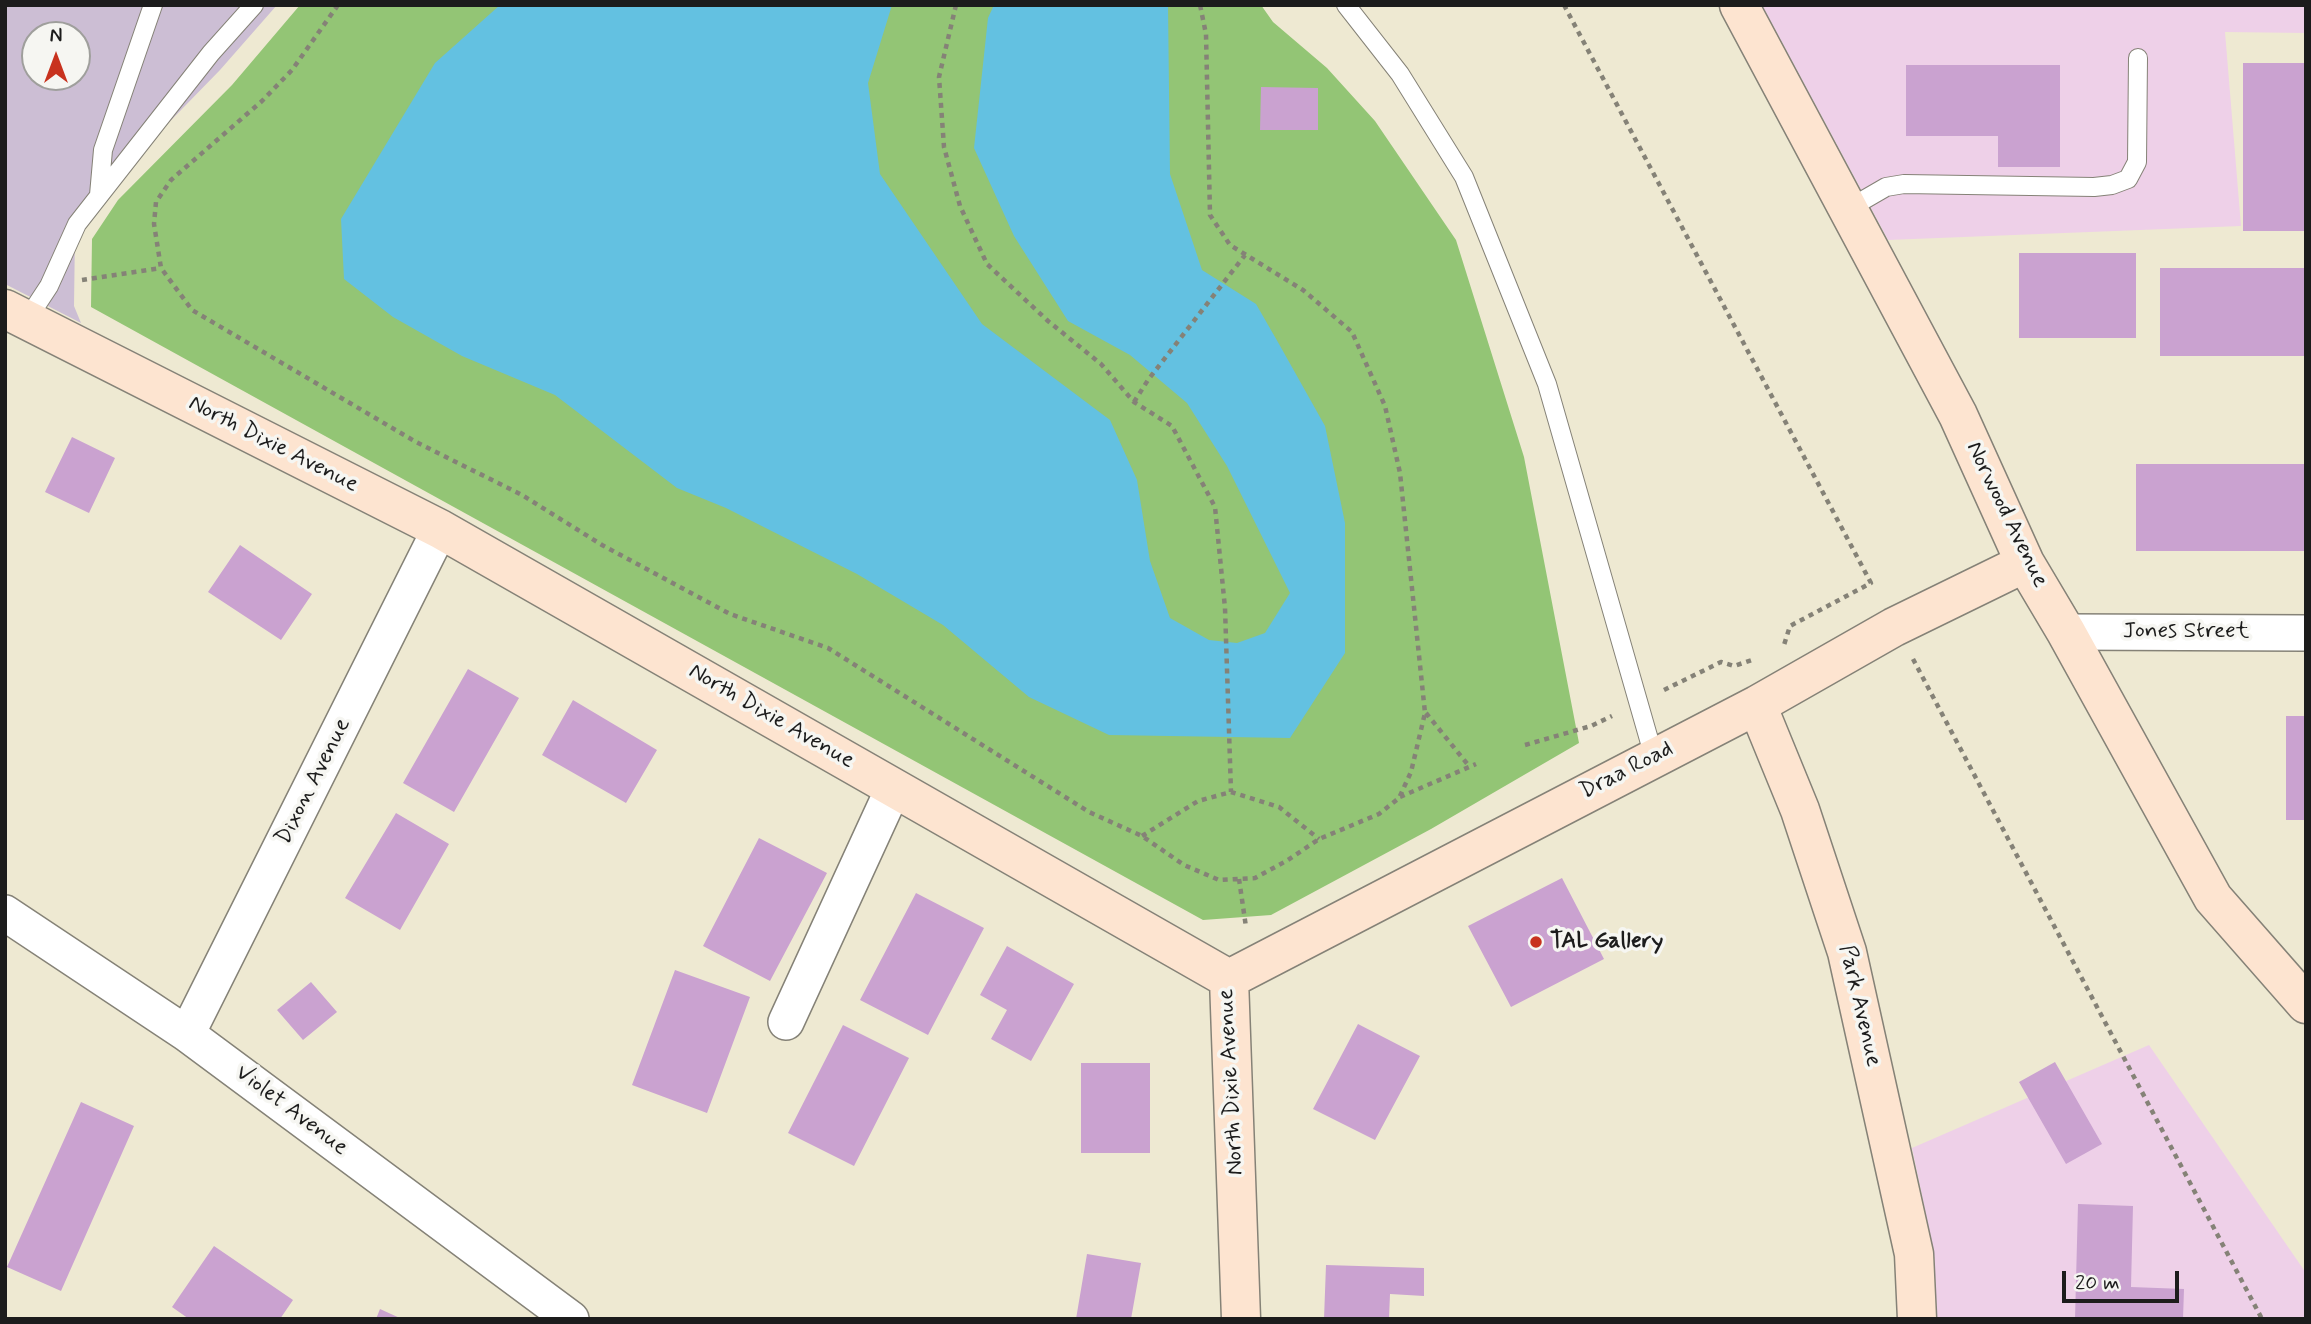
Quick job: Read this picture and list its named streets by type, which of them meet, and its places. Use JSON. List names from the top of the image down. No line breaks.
{"streets":{"street":["North Dixie Avenue","Norwood Avenue","Jones Street","Draa Road","Dixon Avenue","Park Avenue","Violet Avenue"]},"crossings":[["North Dixie Avenue","Draa Road"],["North Dixie Avenue","Dixon Avenue"],["Norwood Avenue","Jones Street"],["Norwood Avenue","Draa Road"],["Draa Road","Park Avenue"],["Dixon Avenue","Violet Avenue"]],"places":["TAL Gallery"],"scale_bar":"20 m","north":"top"}
